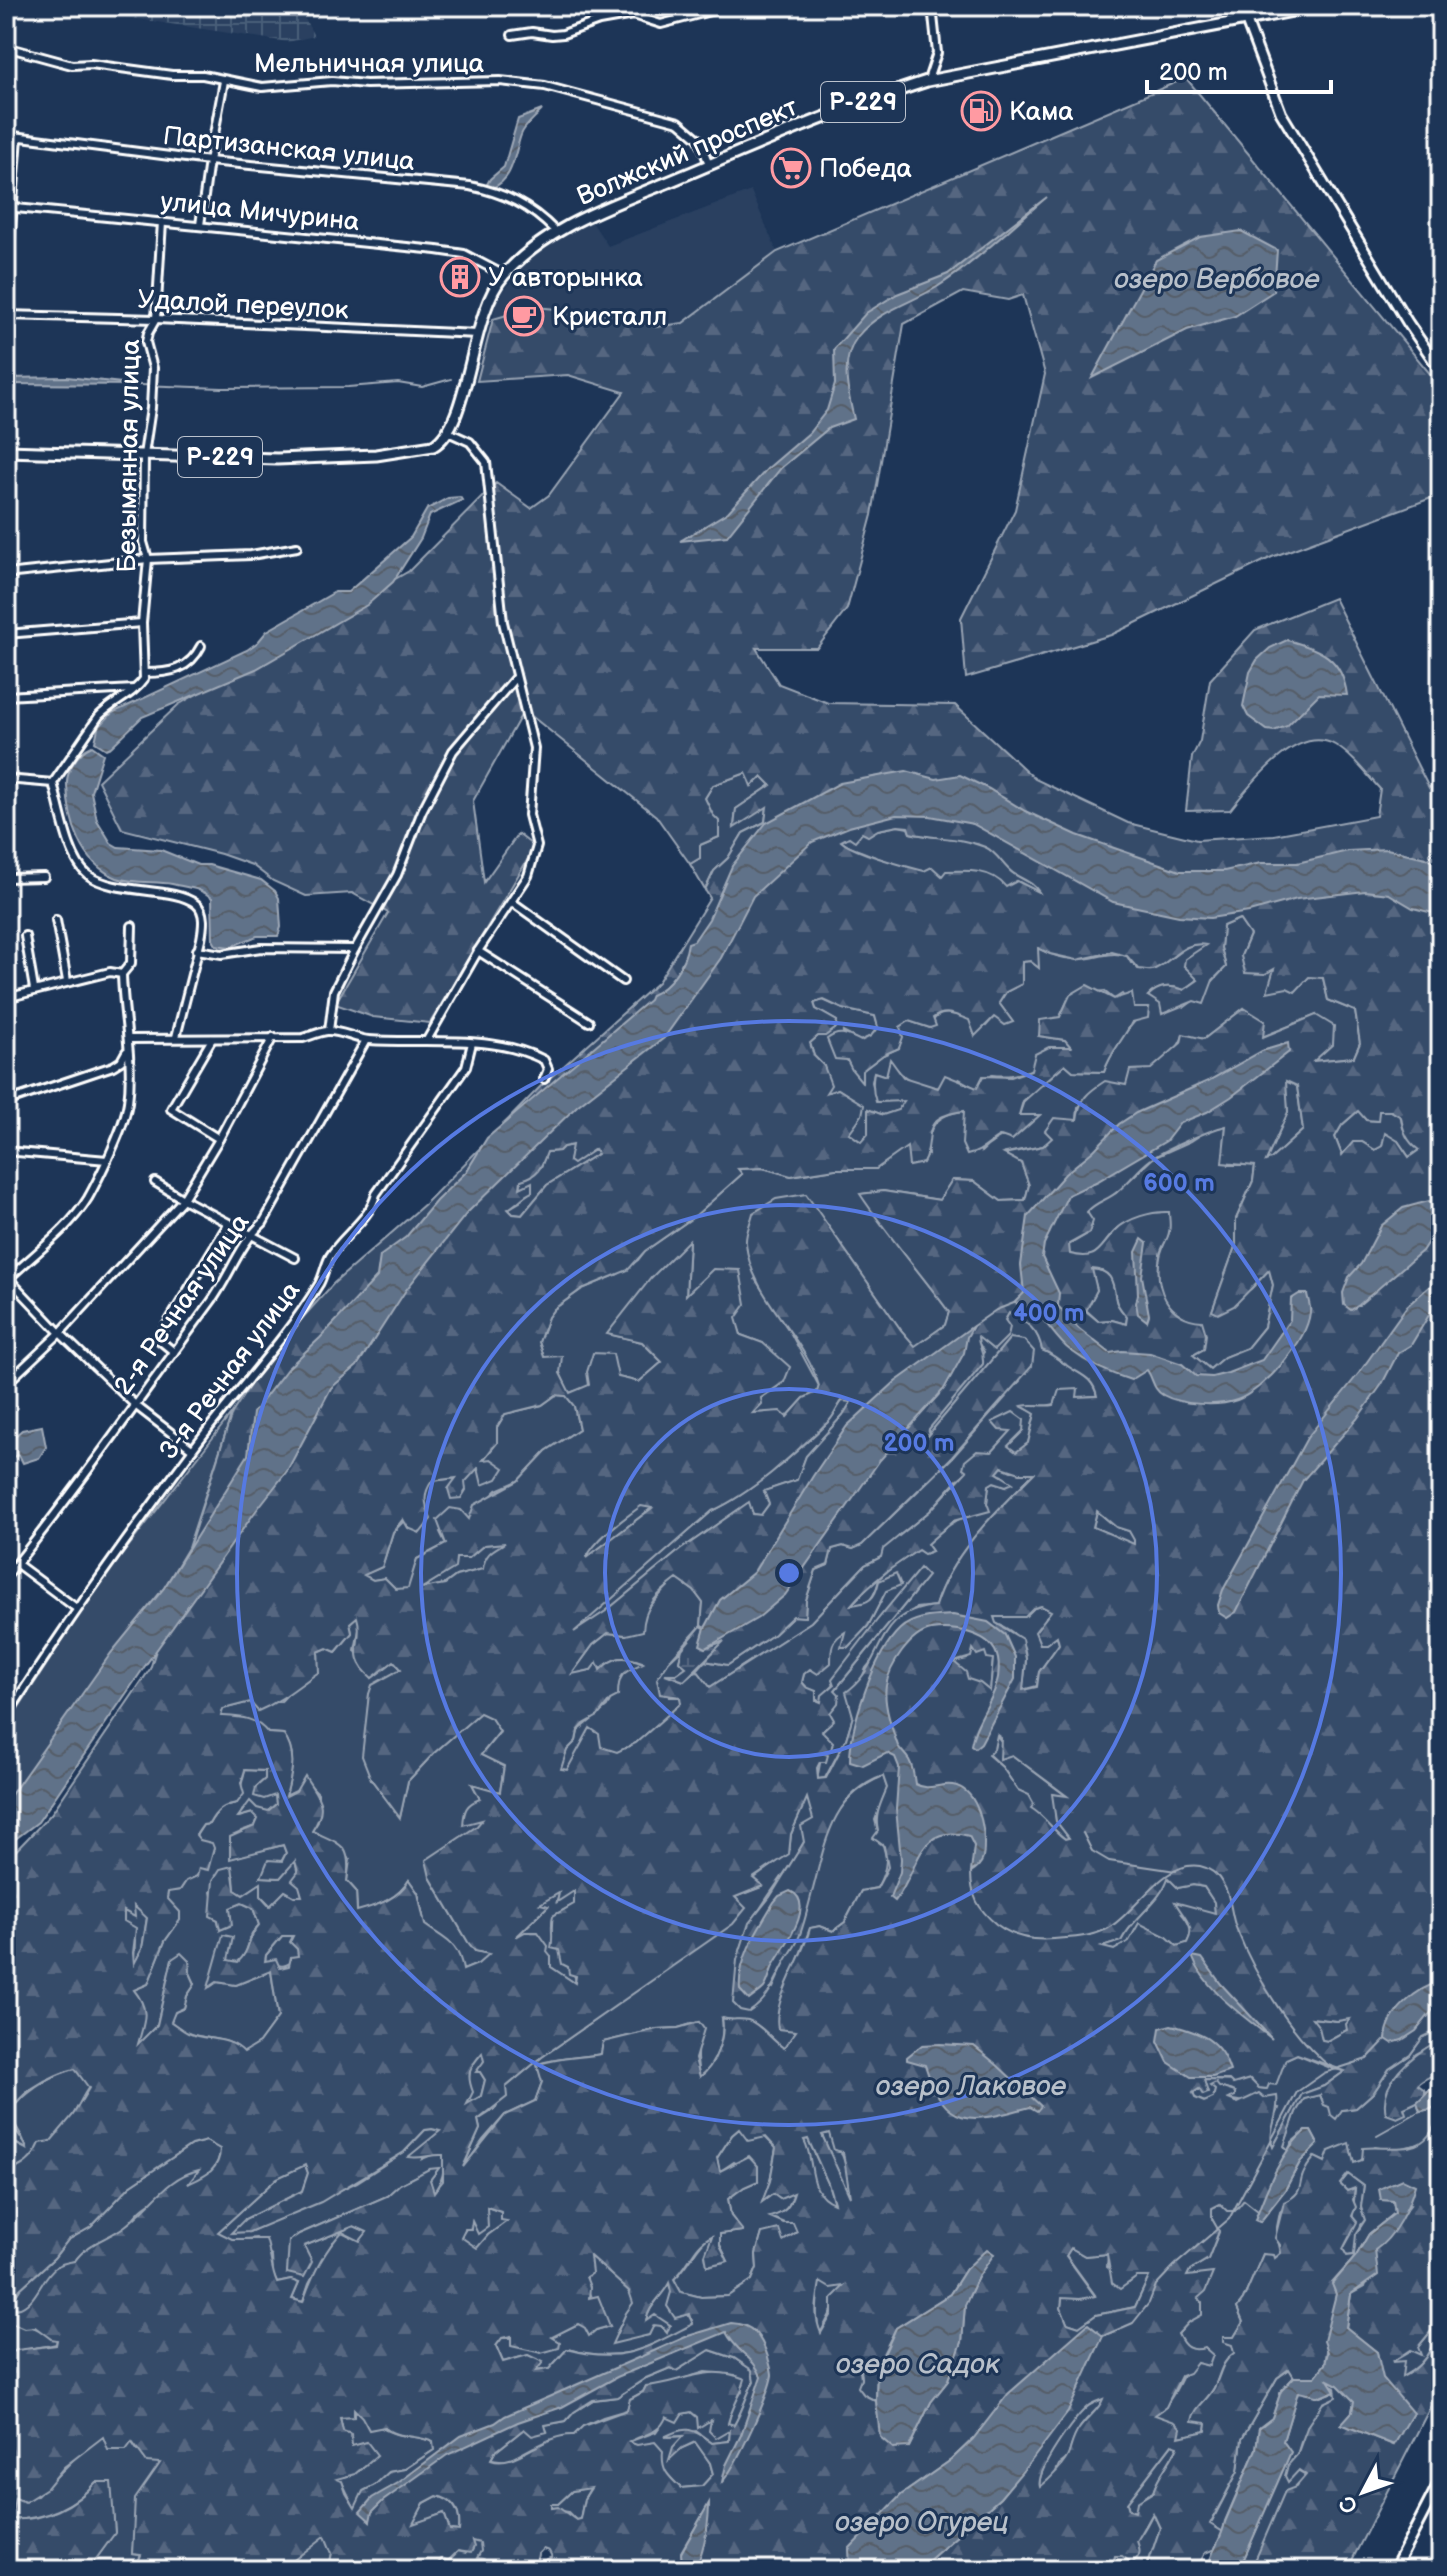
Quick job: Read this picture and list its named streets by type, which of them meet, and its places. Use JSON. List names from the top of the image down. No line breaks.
{"streets":{"main road":["Р-229","Волжский проспект"],"street":["Мельничная улица","Партизанская улица","улица Мичурина","Удалой переулок","Безымянная улица","2-я Речная улица","3-я Речная улица"]},"crossings":[["Мельничная улица","Волжский проспект"],["Р-229","Волжский проспект"],["Р-229","Безымянная улица"],["Партизанская улица","Волжский проспект"],["Волжский проспект","улица Мичурина"],["Волжский проспект","Удалой переулок"],["Волжский проспект","Безымянная улица"],["улица Мичурина","Безымянная улица"],["Удалой переулок","Безымянная улица"]],"water":["озеро Вербовое","озеро Лаковое","озеро Садок","озеро Огурец"],"places":{"fuel station":["Кама"],"supermarket":["Победа"],"building":["У авторынка"],"cafe":["Кристалл"]},"scale_bar":"200 m","north":"bottom left","rings":["600 m","400 m","200 m"]}
